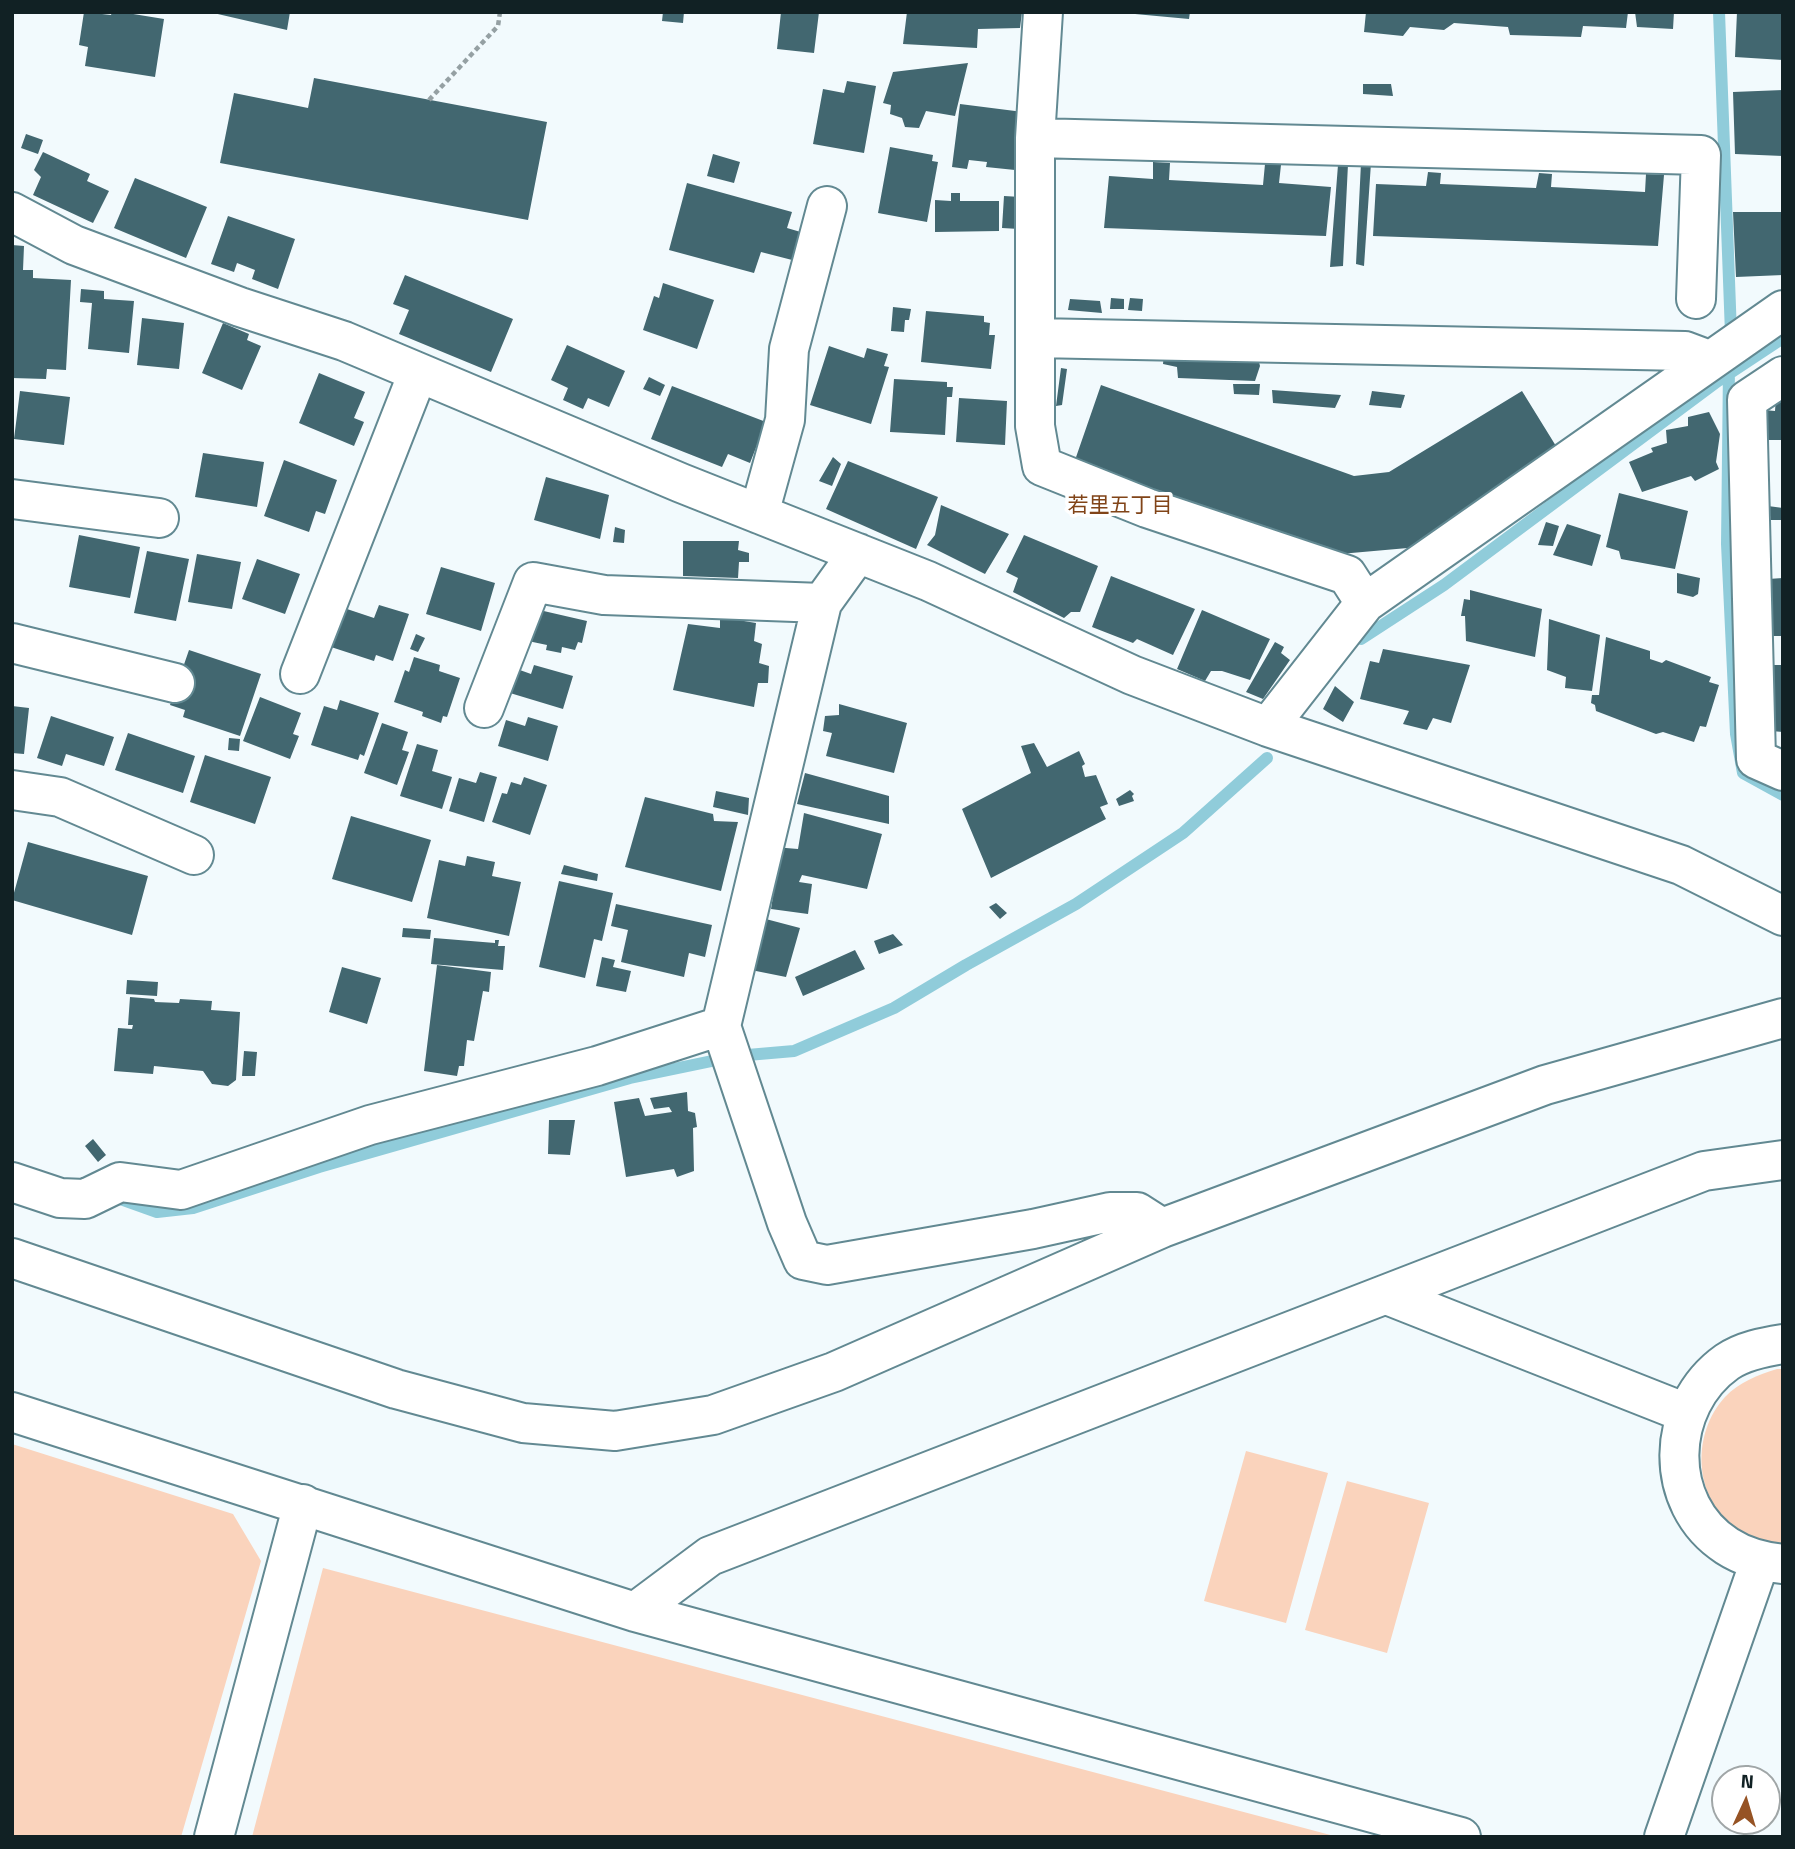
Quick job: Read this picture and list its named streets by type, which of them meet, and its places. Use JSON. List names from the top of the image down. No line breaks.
{"districts":["若里五丁目"],"north":"top"}
